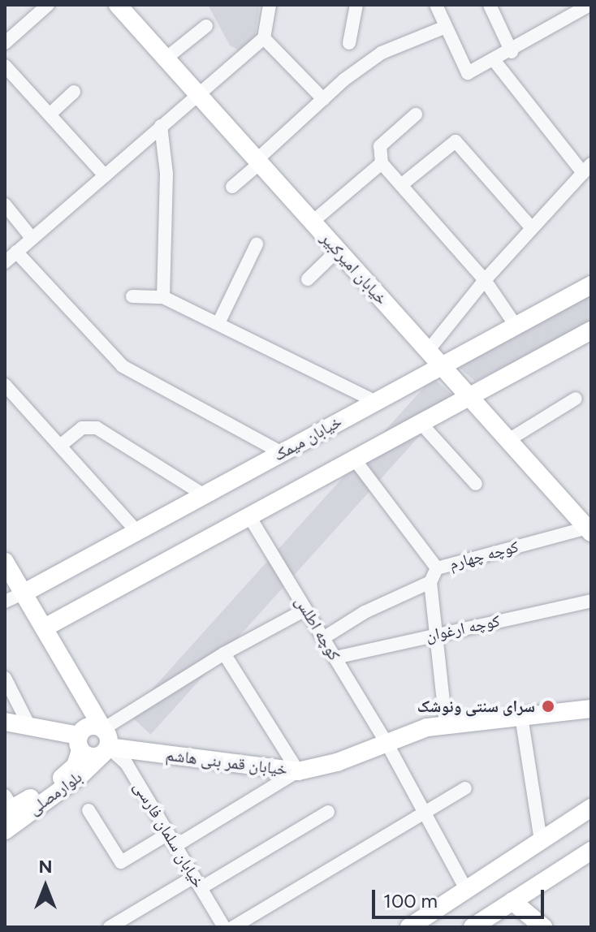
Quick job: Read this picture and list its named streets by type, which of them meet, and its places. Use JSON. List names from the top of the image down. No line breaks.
{"streets":{"street":["خیابان امیرکبیر","خیابان میمک","کوچه چهارم","کوچه اطلس","کوچه ارغوان","خیابان قمر بنی هاشم","بلوارمصلی","خیابان سلمان فارسی"]},"crossings":[["خیابان امیرکبیر","خیابان میمک"],["خیابان امیرکبیر","کوچه چهارم"],["خیابان میمک","خیابان سلمان فارسی"],["کوچه چهارم","کوچه اطلس"],["کوچه اطلس","کوچه ارغوان"],["کوچه اطلس","خیابان قمر بنی هاشم"],["خیابان قمر بنی هاشم","بلوارمصلی"],["خیابان قمر بنی هاشم","خیابان سلمان فارسی"],["بلوارمصلی","خیابان سلمان فارسی"]],"places":["سرای سنتی ونوشک"],"scale_bar":"100 m","north":"top"}
